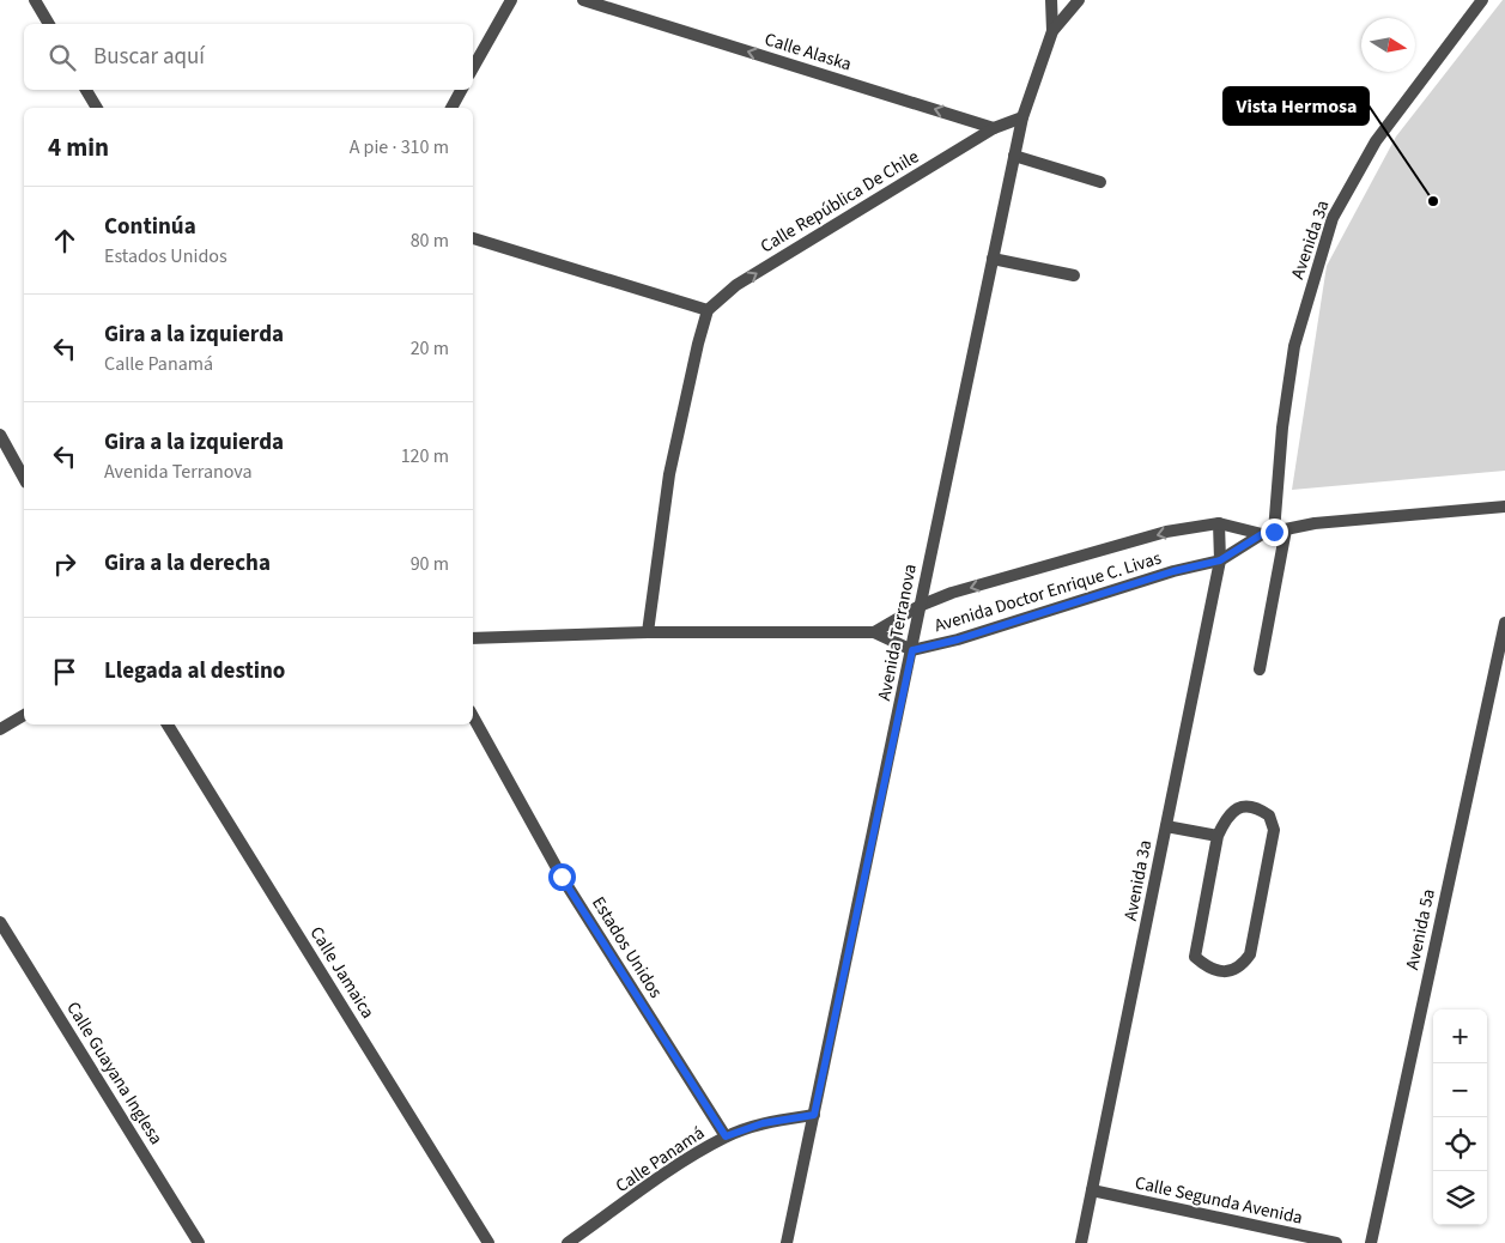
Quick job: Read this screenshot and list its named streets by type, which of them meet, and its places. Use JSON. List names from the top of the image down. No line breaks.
{"streets":{"street":["Calle Alaska","Calle República De Chile","Avenida 3a","Avenida Doctor Enrique C. Livas","Avenida Terranova","Avenida 5a","Estados Unidos","Calle Jamaica","Calle Guayana Inglesa","Calle Panamá","Calle Segunda Avenida"]},"crossings":[["Calle Alaska","Calle República De Chile"],["Avenida 3a","Avenida Doctor Enrique C. Livas"],["Avenida 3a","Calle Segunda Avenida"],["Avenida Doctor Enrique C. Livas","Avenida Terranova"],["Avenida Terranova","Calle Panamá"],["Estados Unidos","Calle Panamá"]],"one_way":["Calle Alaska","Calle República De Chile"],"places":["Vista Hermosa"],"north":"right","page":{"search":"Buscar aquí","heading":["4 min","A pie · 310 m"],"list":[["Continúa","Estados Unidos","80 m"],["Gira a la izquierda","Calle Panamá","20 m"],["Gira a la izquierda","Avenida Terranova","120 m"],["Gira a la derecha","90 m"],"Llegada al destino"],"map_buttons":["+","−"]}}
